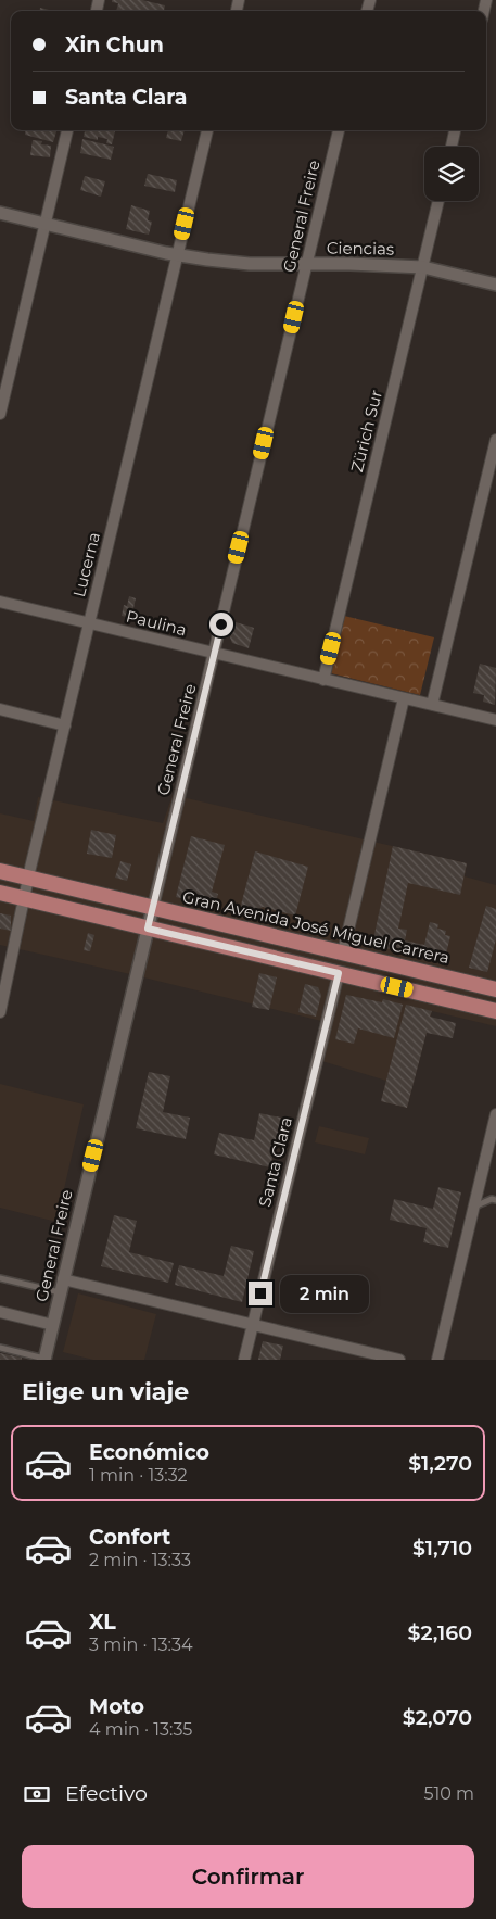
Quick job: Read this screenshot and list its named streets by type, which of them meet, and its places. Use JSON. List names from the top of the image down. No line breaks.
{"streets":{"main road":["Gran Avenida José Miguel Carrera"],"street":["General Freire","Ciencias","Zürich Sur","Lucerna","Paulina","Santa Clara"]},"crossings":[["General Freire","Ciencias"],["General Freire","Paulina"],["General Freire","Gran Avenida José Miguel Carrera"],["Ciencias","Zürich Sur"],["Ciencias","Lucerna"],["Zürich Sur","Paulina"],["Lucerna","Paulina"],["Lucerna","Gran Avenida José Miguel Carrera"]],"page":{"banner":["Xin Chun","Santa Clara"],"bubble":"2 min","heading":"Elige un viaje","list":[{"name":"Económico","note":"1 min · 13:32","value":"$1,270"},{"name":"Confort","note":"2 min · 13:33","value":"$1,710"},{"name":"XL","note":"3 min · 13:34","value":"$2,160"},{"name":"Moto","note":"4 min · 13:35","value":"$2,070"}],"pay":["Efectivo","510 m"],"buttons":"Confirmar"}}
